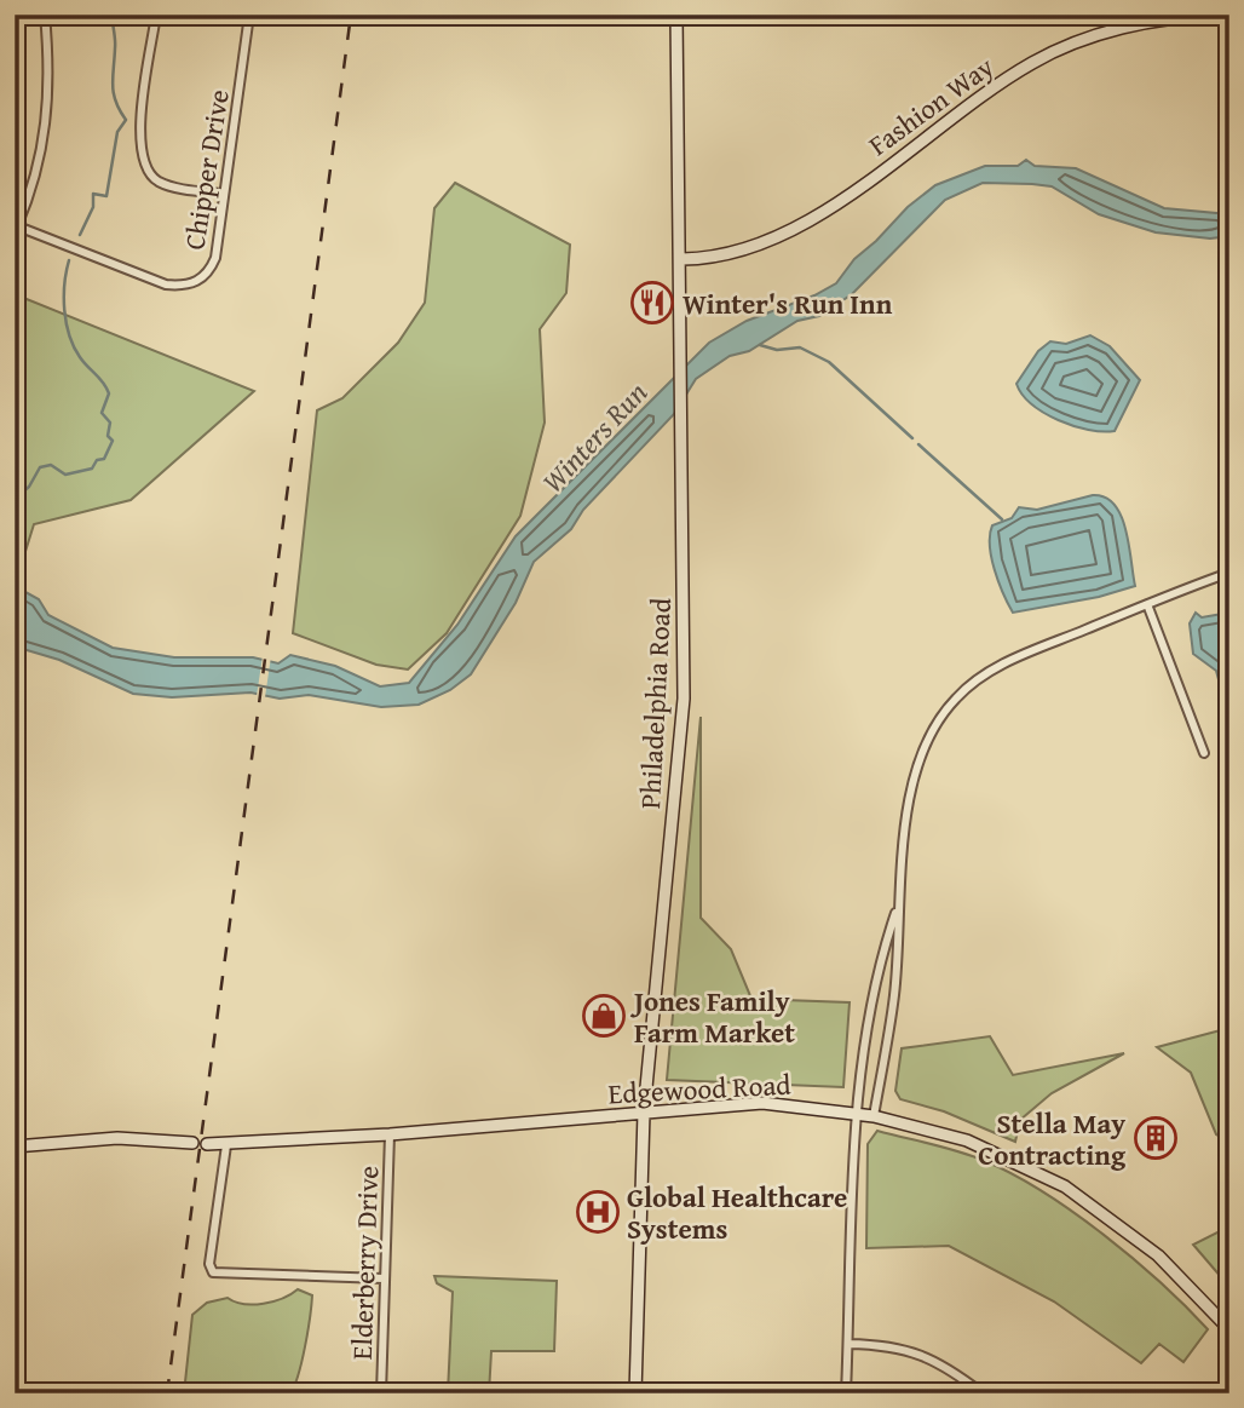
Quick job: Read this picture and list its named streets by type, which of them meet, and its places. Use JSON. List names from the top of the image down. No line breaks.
{"streets":{"street":["Fashion Way","Chipper Drive","Philadelphia Road","Edgewood Road","Elderberry Drive"]},"crossings":[["Fashion Way","Philadelphia Road"],["Philadelphia Road","Edgewood Road"],["Edgewood Road","Elderberry Drive"]],"water":["Winters Run"],"places":{"restaurant":["Winter's Run Inn"],"shop":["Jones Family Farm Market"],"building":["Stella May Contracting"],"hospital":["Global Healthcare Systems"]}}
